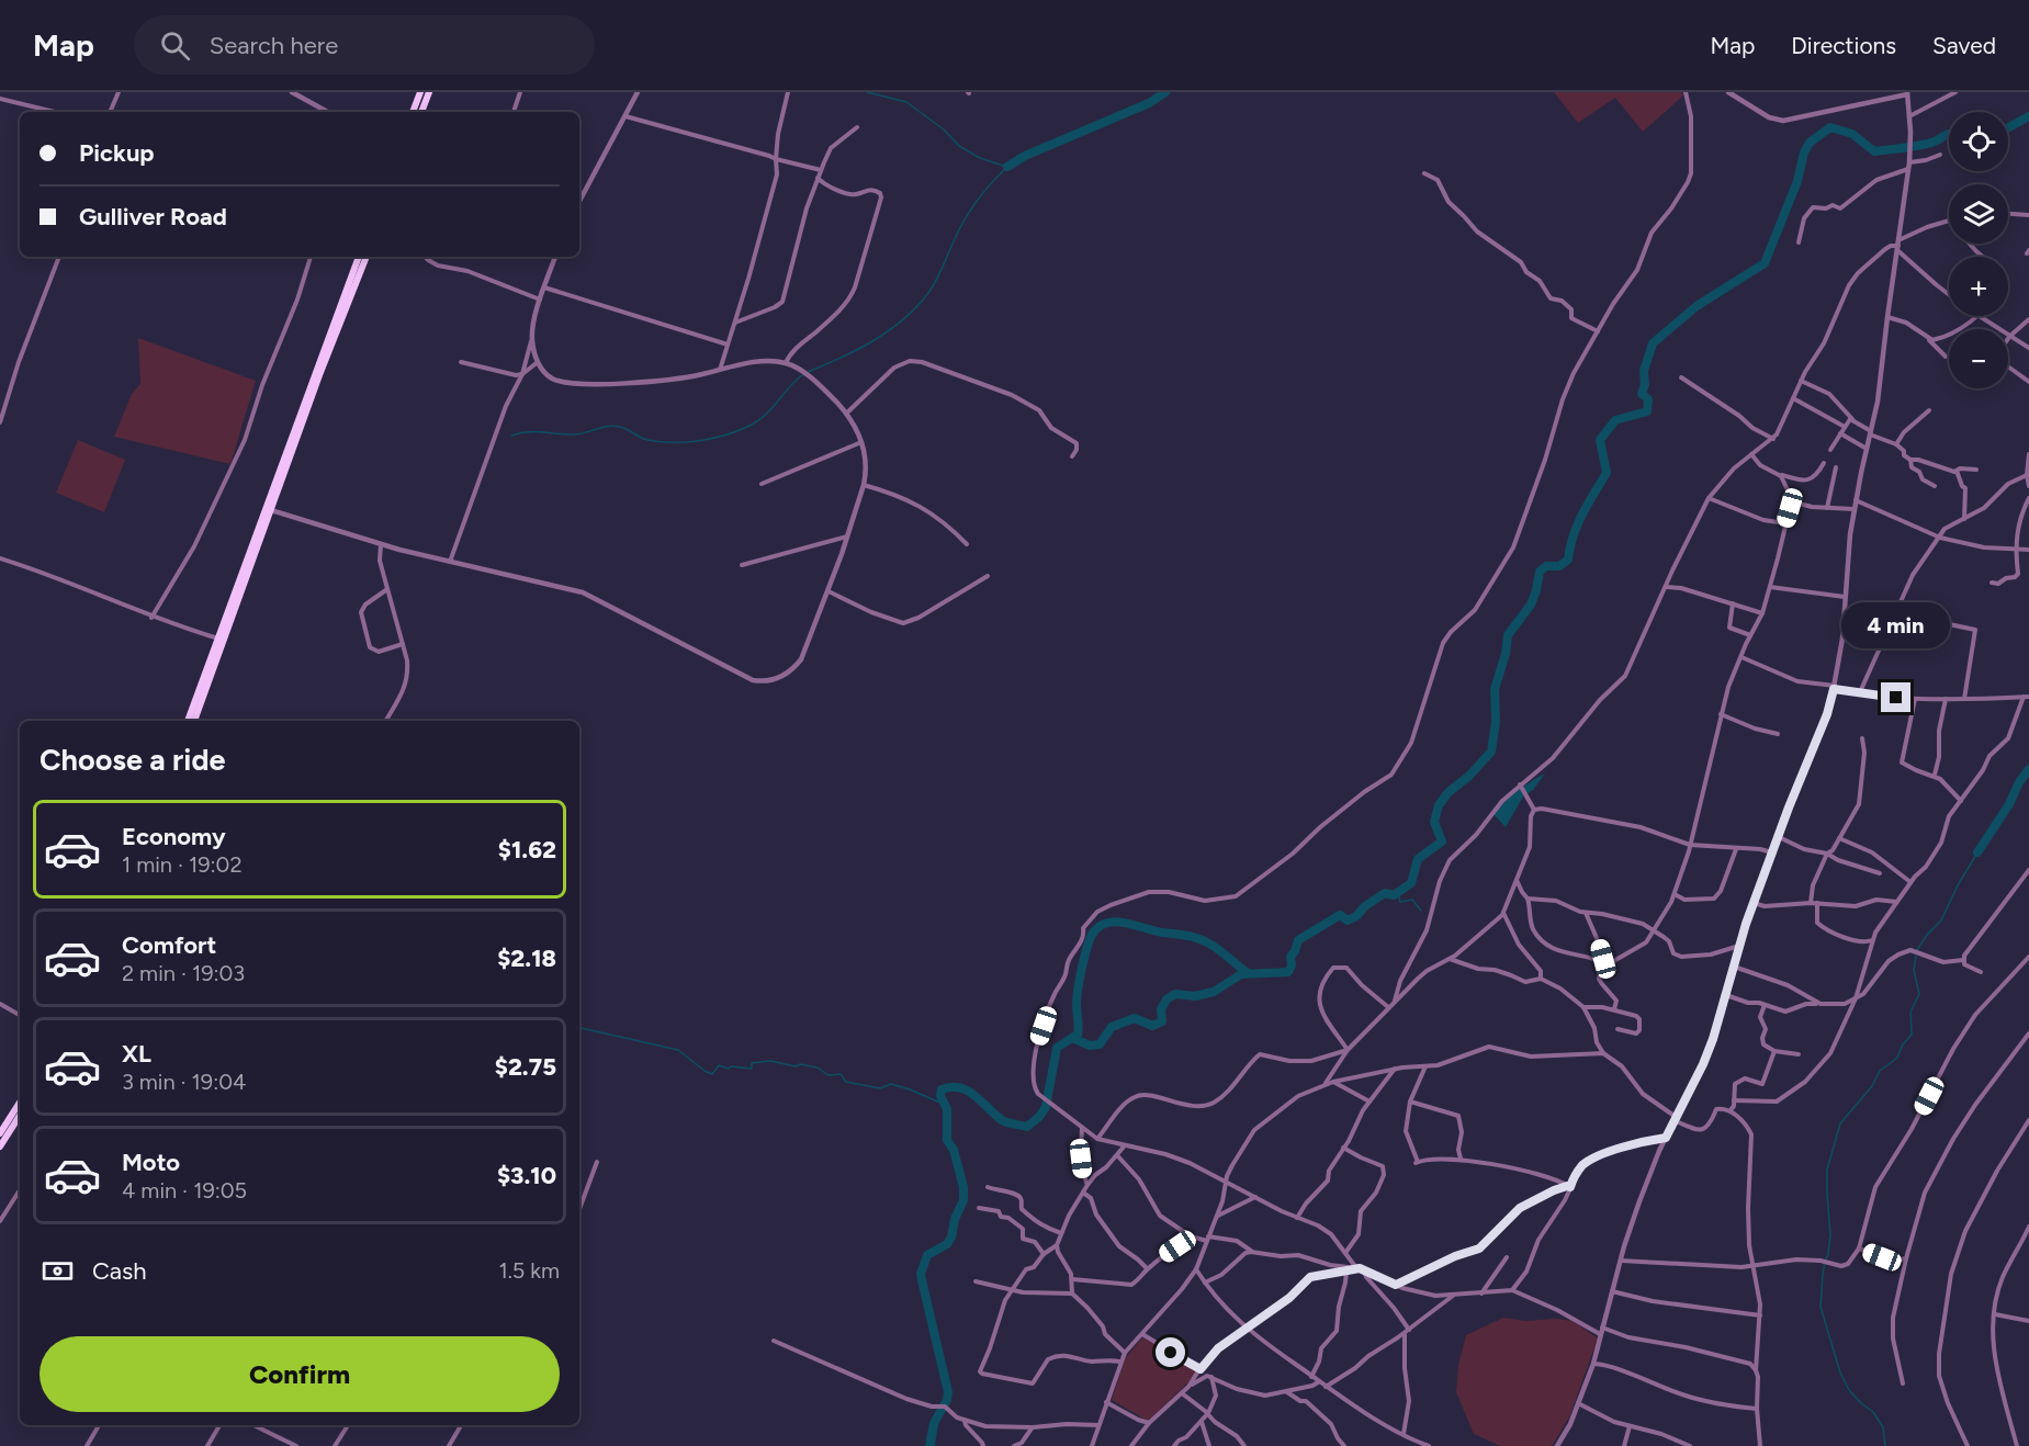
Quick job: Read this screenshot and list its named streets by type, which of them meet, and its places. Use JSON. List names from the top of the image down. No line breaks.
{"page":{"header":"Map","search":"Search here","nav":["Map","Directions","Saved"],"map_buttons":["+","−"],"banner":["Pickup","Gulliver Road"],"bubble":"4 min","heading":"Choose a ride","list":[{"name":"Economy","note":"1 min · 19:02","value":"$1.62"},{"name":"Comfort","note":"2 min · 19:03","value":"$2.18"},{"name":"XL","note":"3 min · 19:04","value":"$2.75"},{"name":"Moto","note":"4 min · 19:05","value":"$3.10"}],"pay":["Cash","1.5 km"],"buttons":"Confirm"}}
